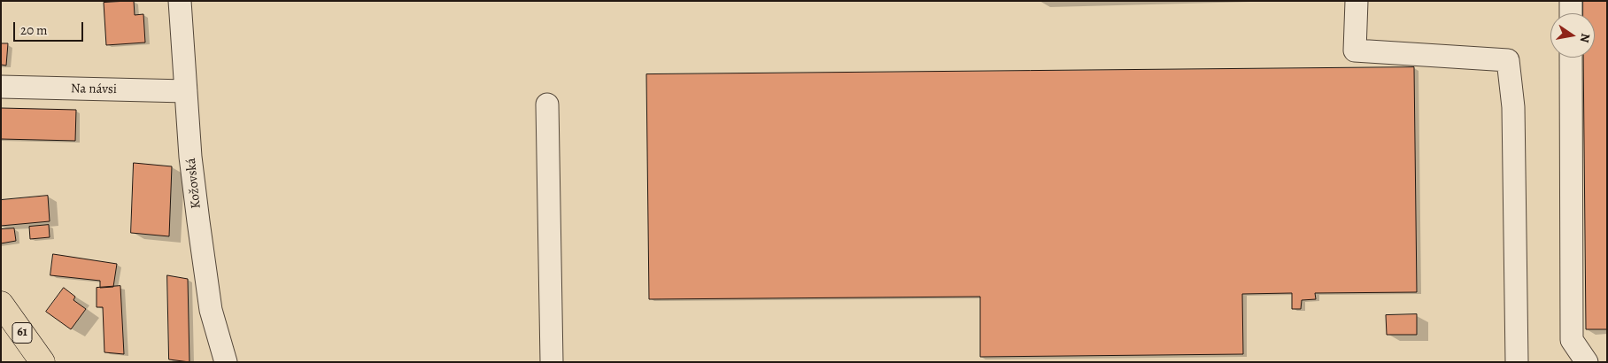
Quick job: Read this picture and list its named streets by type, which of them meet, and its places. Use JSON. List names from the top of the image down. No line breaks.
{"streets":{"main road":["61"],"street":["Na návsi","Kožovská"]},"crossings":[["Na návsi","Kožovská"]],"scale_bar":"20 m","north":"right"}
